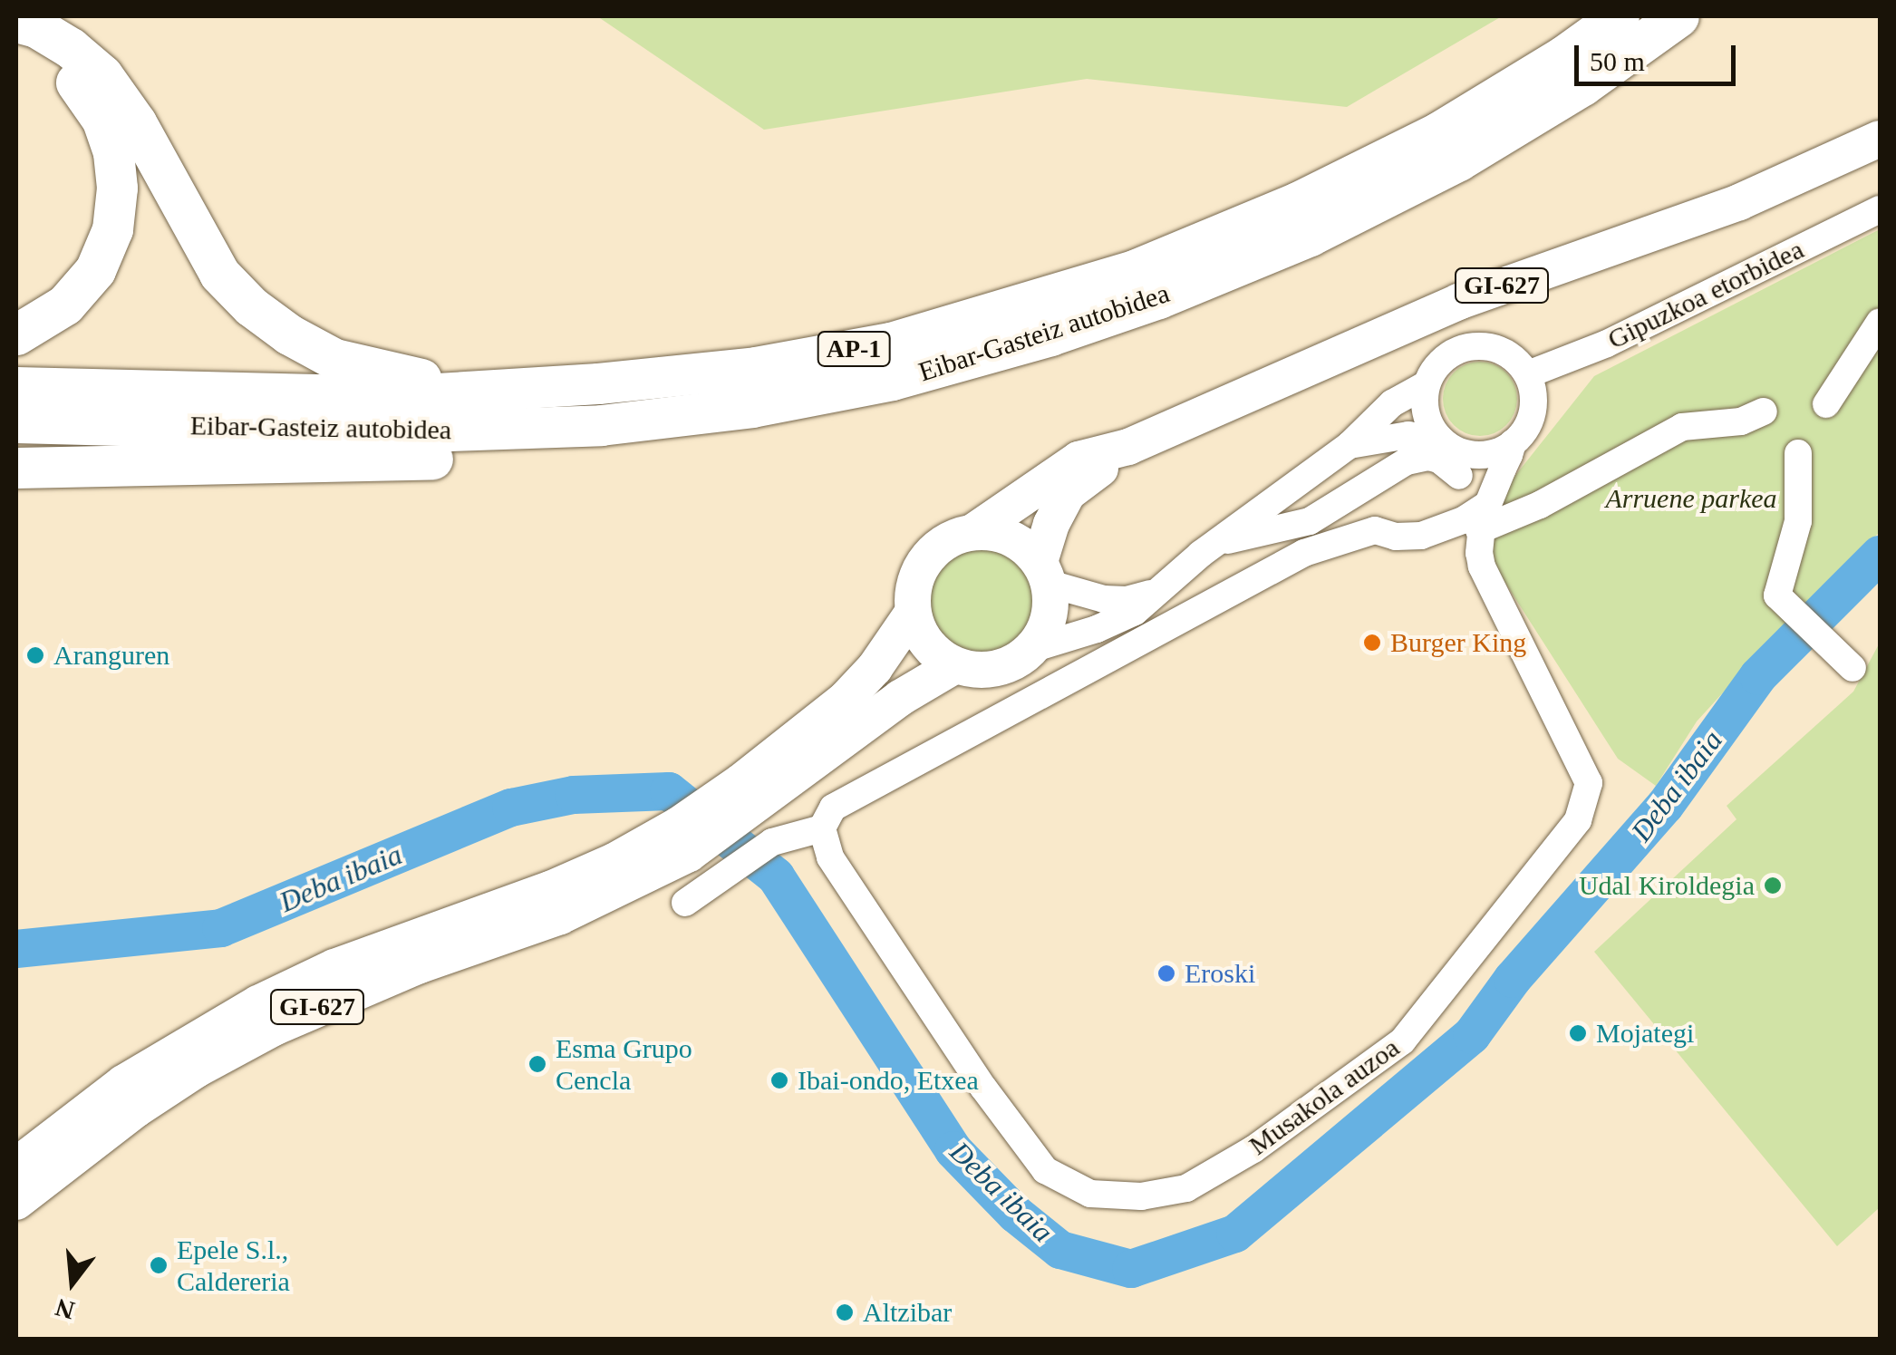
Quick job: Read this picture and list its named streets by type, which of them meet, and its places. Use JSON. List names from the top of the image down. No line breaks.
{"streets":{"highway":["Eibar-Gasteiz autobidea","AP-1"],"main road":["GI-627"],"street":["Gipuzkoa etorbidea","Musakola auzoa"]},"water":["Deba ibaia"],"parks":["Arruene parkea"],"places":["Burger King","Aranguren","Udal Kiroldegia","Eroski","Mojategi","Esma Grupo Cencla","Ibai-ondo, Etxea","Epele S.l., Caldereria","Altzibar"],"scale_bar":"50 m","north":"bottom"}
